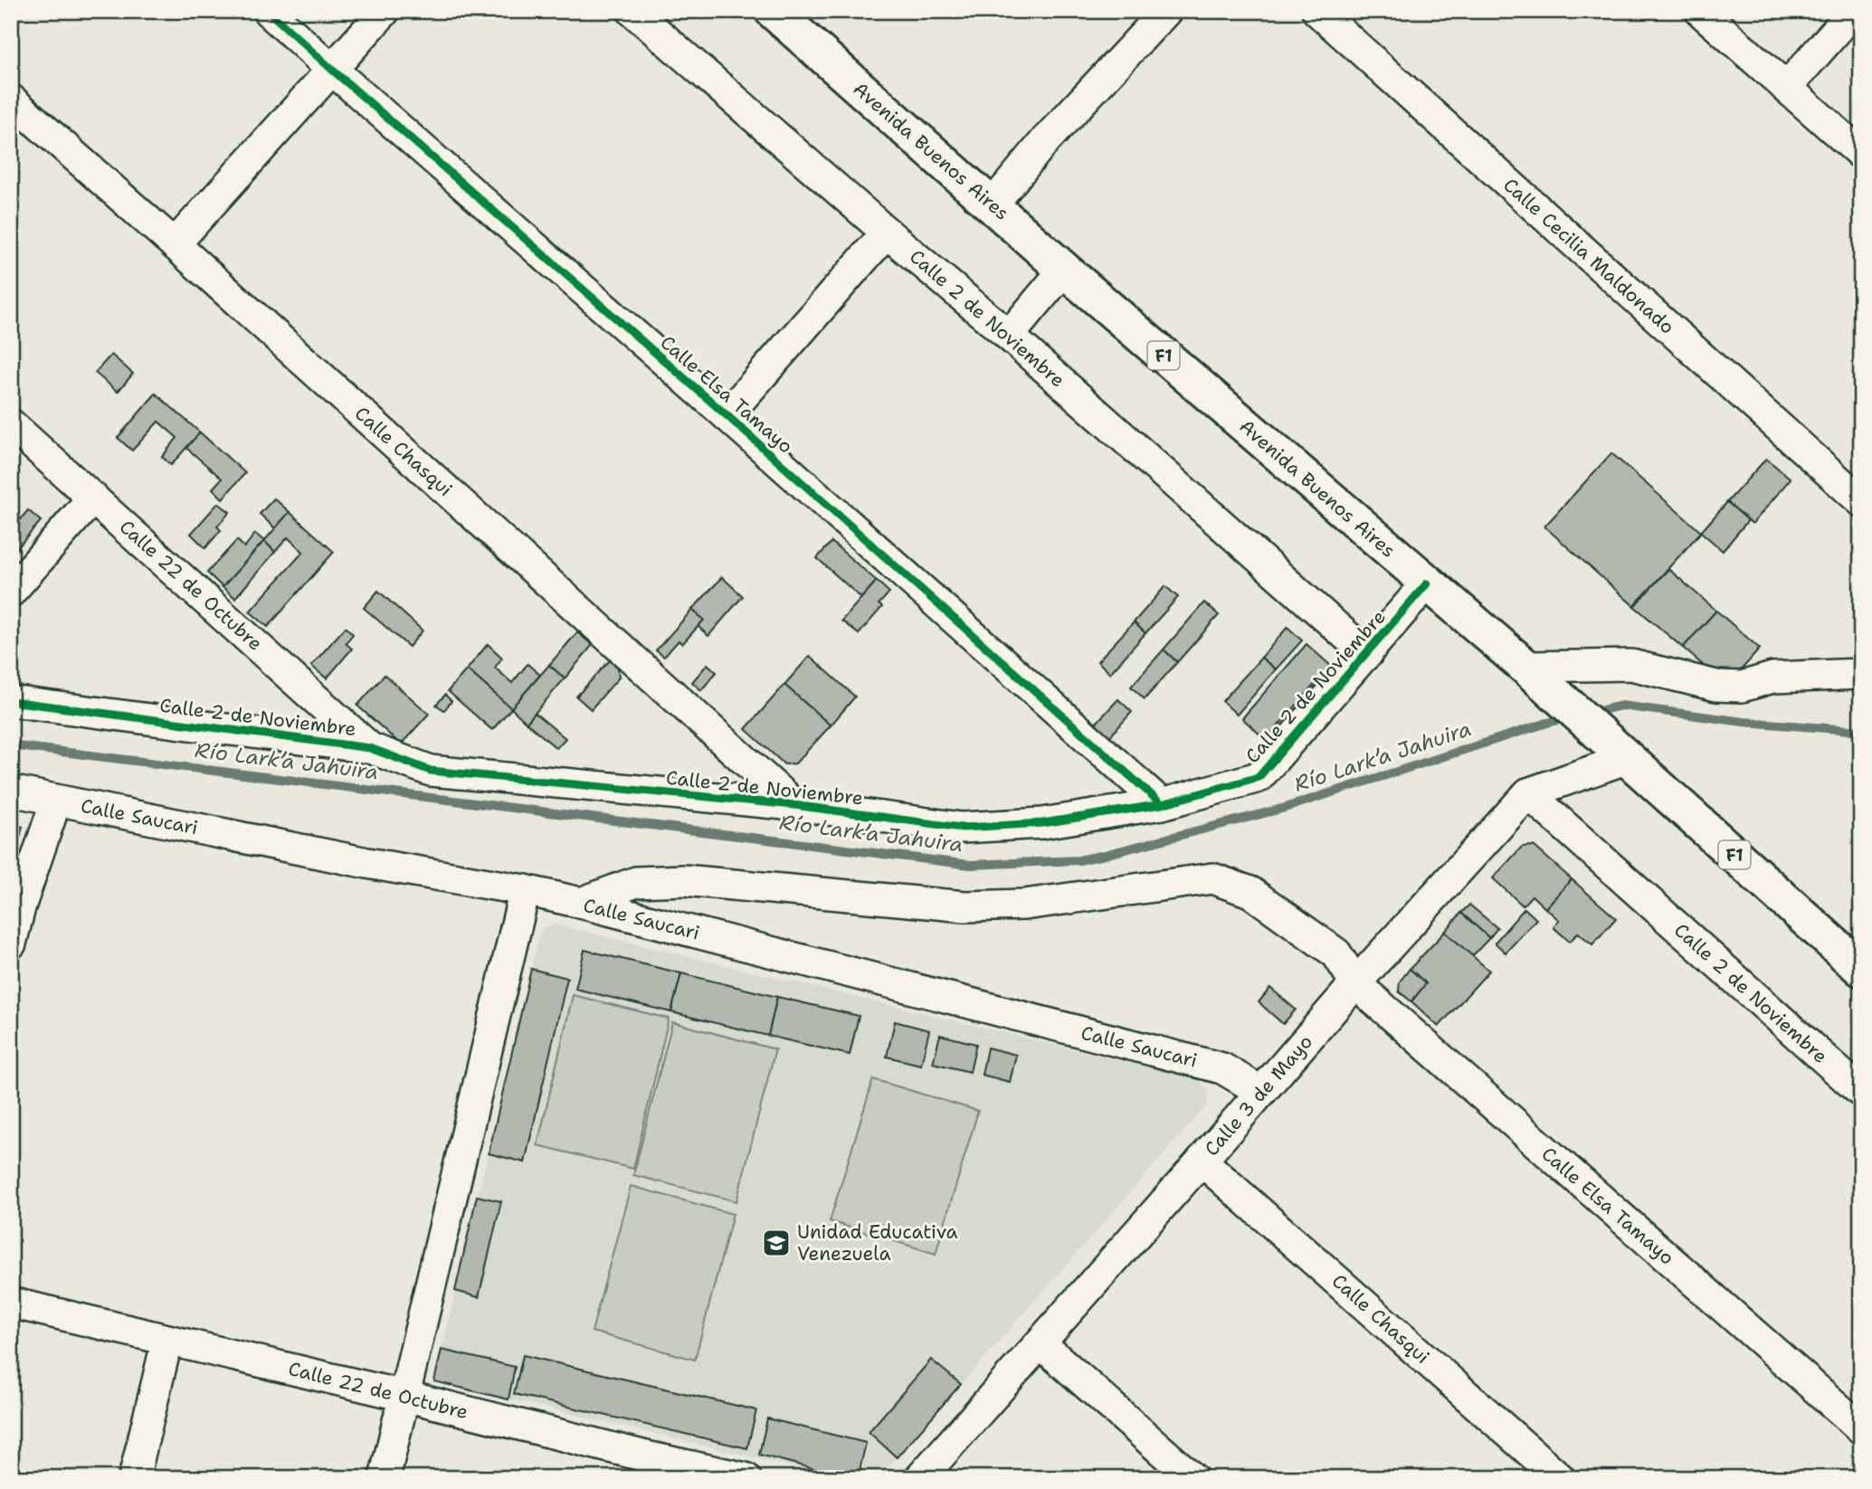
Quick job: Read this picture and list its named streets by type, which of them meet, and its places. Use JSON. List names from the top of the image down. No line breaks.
{"streets":{"highway":["Avenida Buenos Aires","F1"],"street":["Calle Cecilia Maldonado","Calle 2 de Noviembre","Calle Elsa Tamayo","Calle Chasqui","Calle 22 de Octubre","Calle Saucari","Calle 3 de Mayo"]},"crossings":[["Avenida Buenos Aires","Calle 2 de Noviembre"],["Avenida Buenos Aires","Calle 3 de Mayo"],["Calle 2 de Noviembre","Calle Elsa Tamayo"],["Calle 2 de Noviembre","Calle Chasqui"],["Calle 2 de Noviembre","Calle 22 de Octubre"],["Calle 2 de Noviembre","Calle 3 de Mayo"],["Calle Elsa Tamayo","Calle Saucari"],["Calle Elsa Tamayo","Calle 3 de Mayo"],["Calle Chasqui","Calle 3 de Mayo"],["Calle Saucari","Calle 3 de Mayo"]],"water":["Río Lark’a Jahuira"],"places":{"school or university":["Unidad Educativa Venezuela"]}}
